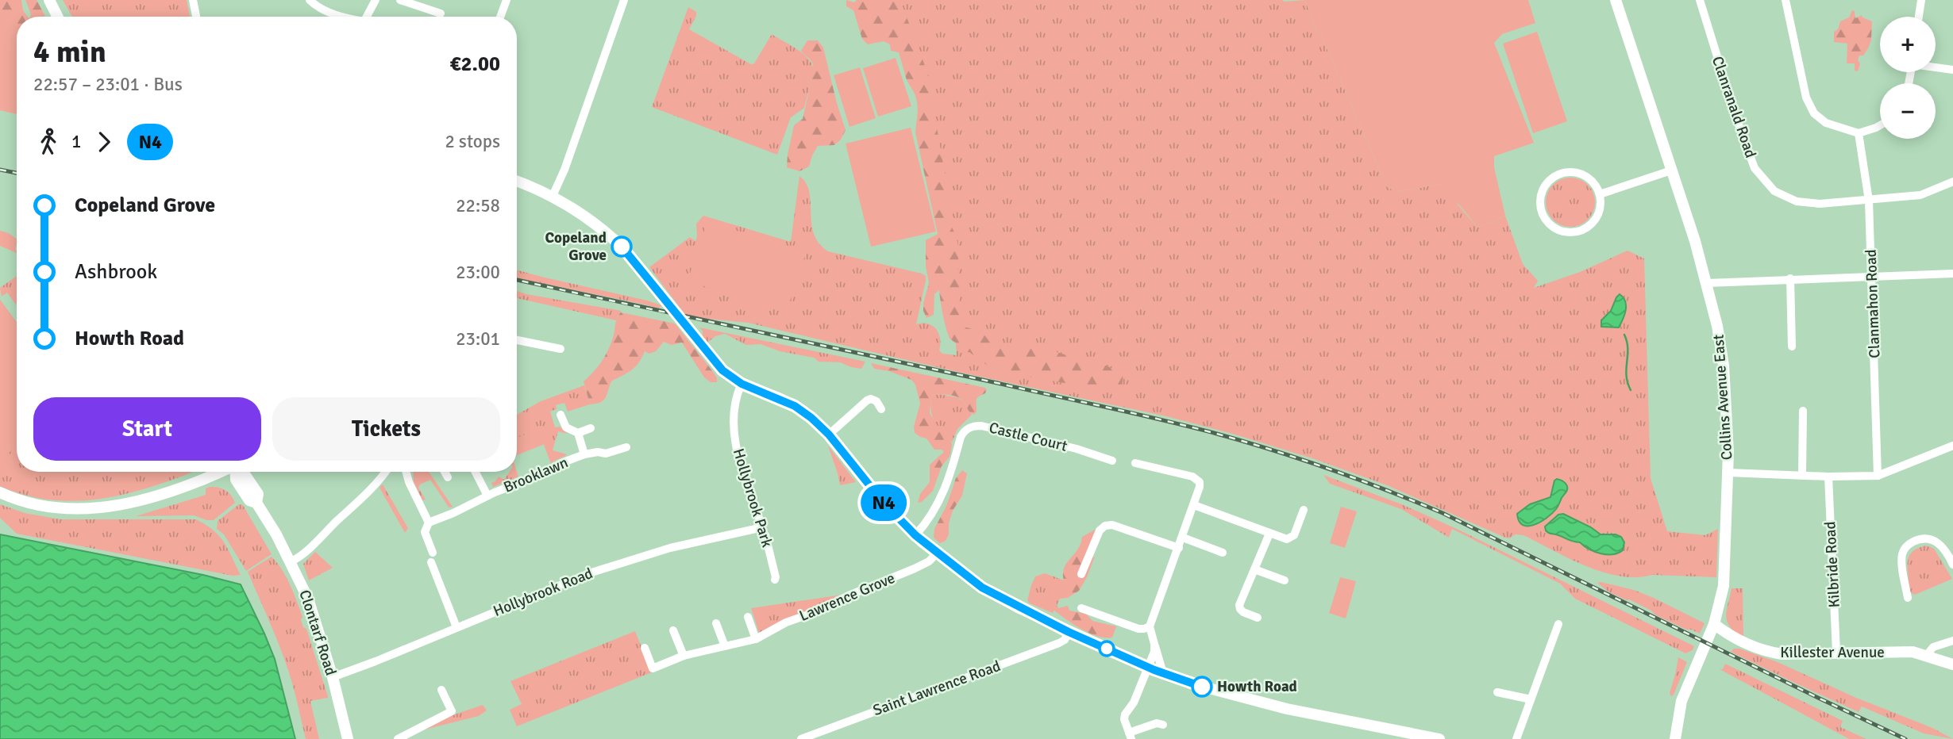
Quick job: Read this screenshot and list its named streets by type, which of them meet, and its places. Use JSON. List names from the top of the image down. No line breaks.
{"streets":{"main road":["Collins Avenue East","Clontarf Road","Killester Avenue"],"street":["Clanranald Road","Clanmahon Road","Castle Court","Brooklawn","Hollybrook Park","Kilbride Road","Hollybrook Road","Lawrence Grove","Saint Lawrence Road"]},"crossings":[["Clanranald Road","Clanmahon Road"],["Collins Avenue East","Killester Avenue"],["Hollybrook Park","Hollybrook Road"],["Kilbride Road","Killester Avenue"],["Hollybrook Road","Clontarf Road"]],"places":["Copeland Grove","Howth Road"],"lines":["bus line N4"],"page":{"on_map":"N4","map_buttons":["+","−"],"heading":["4 min","22:57 – 23:01 · Bus","€2.00"],"legs":["1","N4","2 stops"],"list":[{"name":"Copeland Grove","value":"22:58"},{"name":"Ashbrook","value":"23:00"},{"name":"Howth Road","value":"23:01"}],"buttons":["Start","Tickets"]}}
